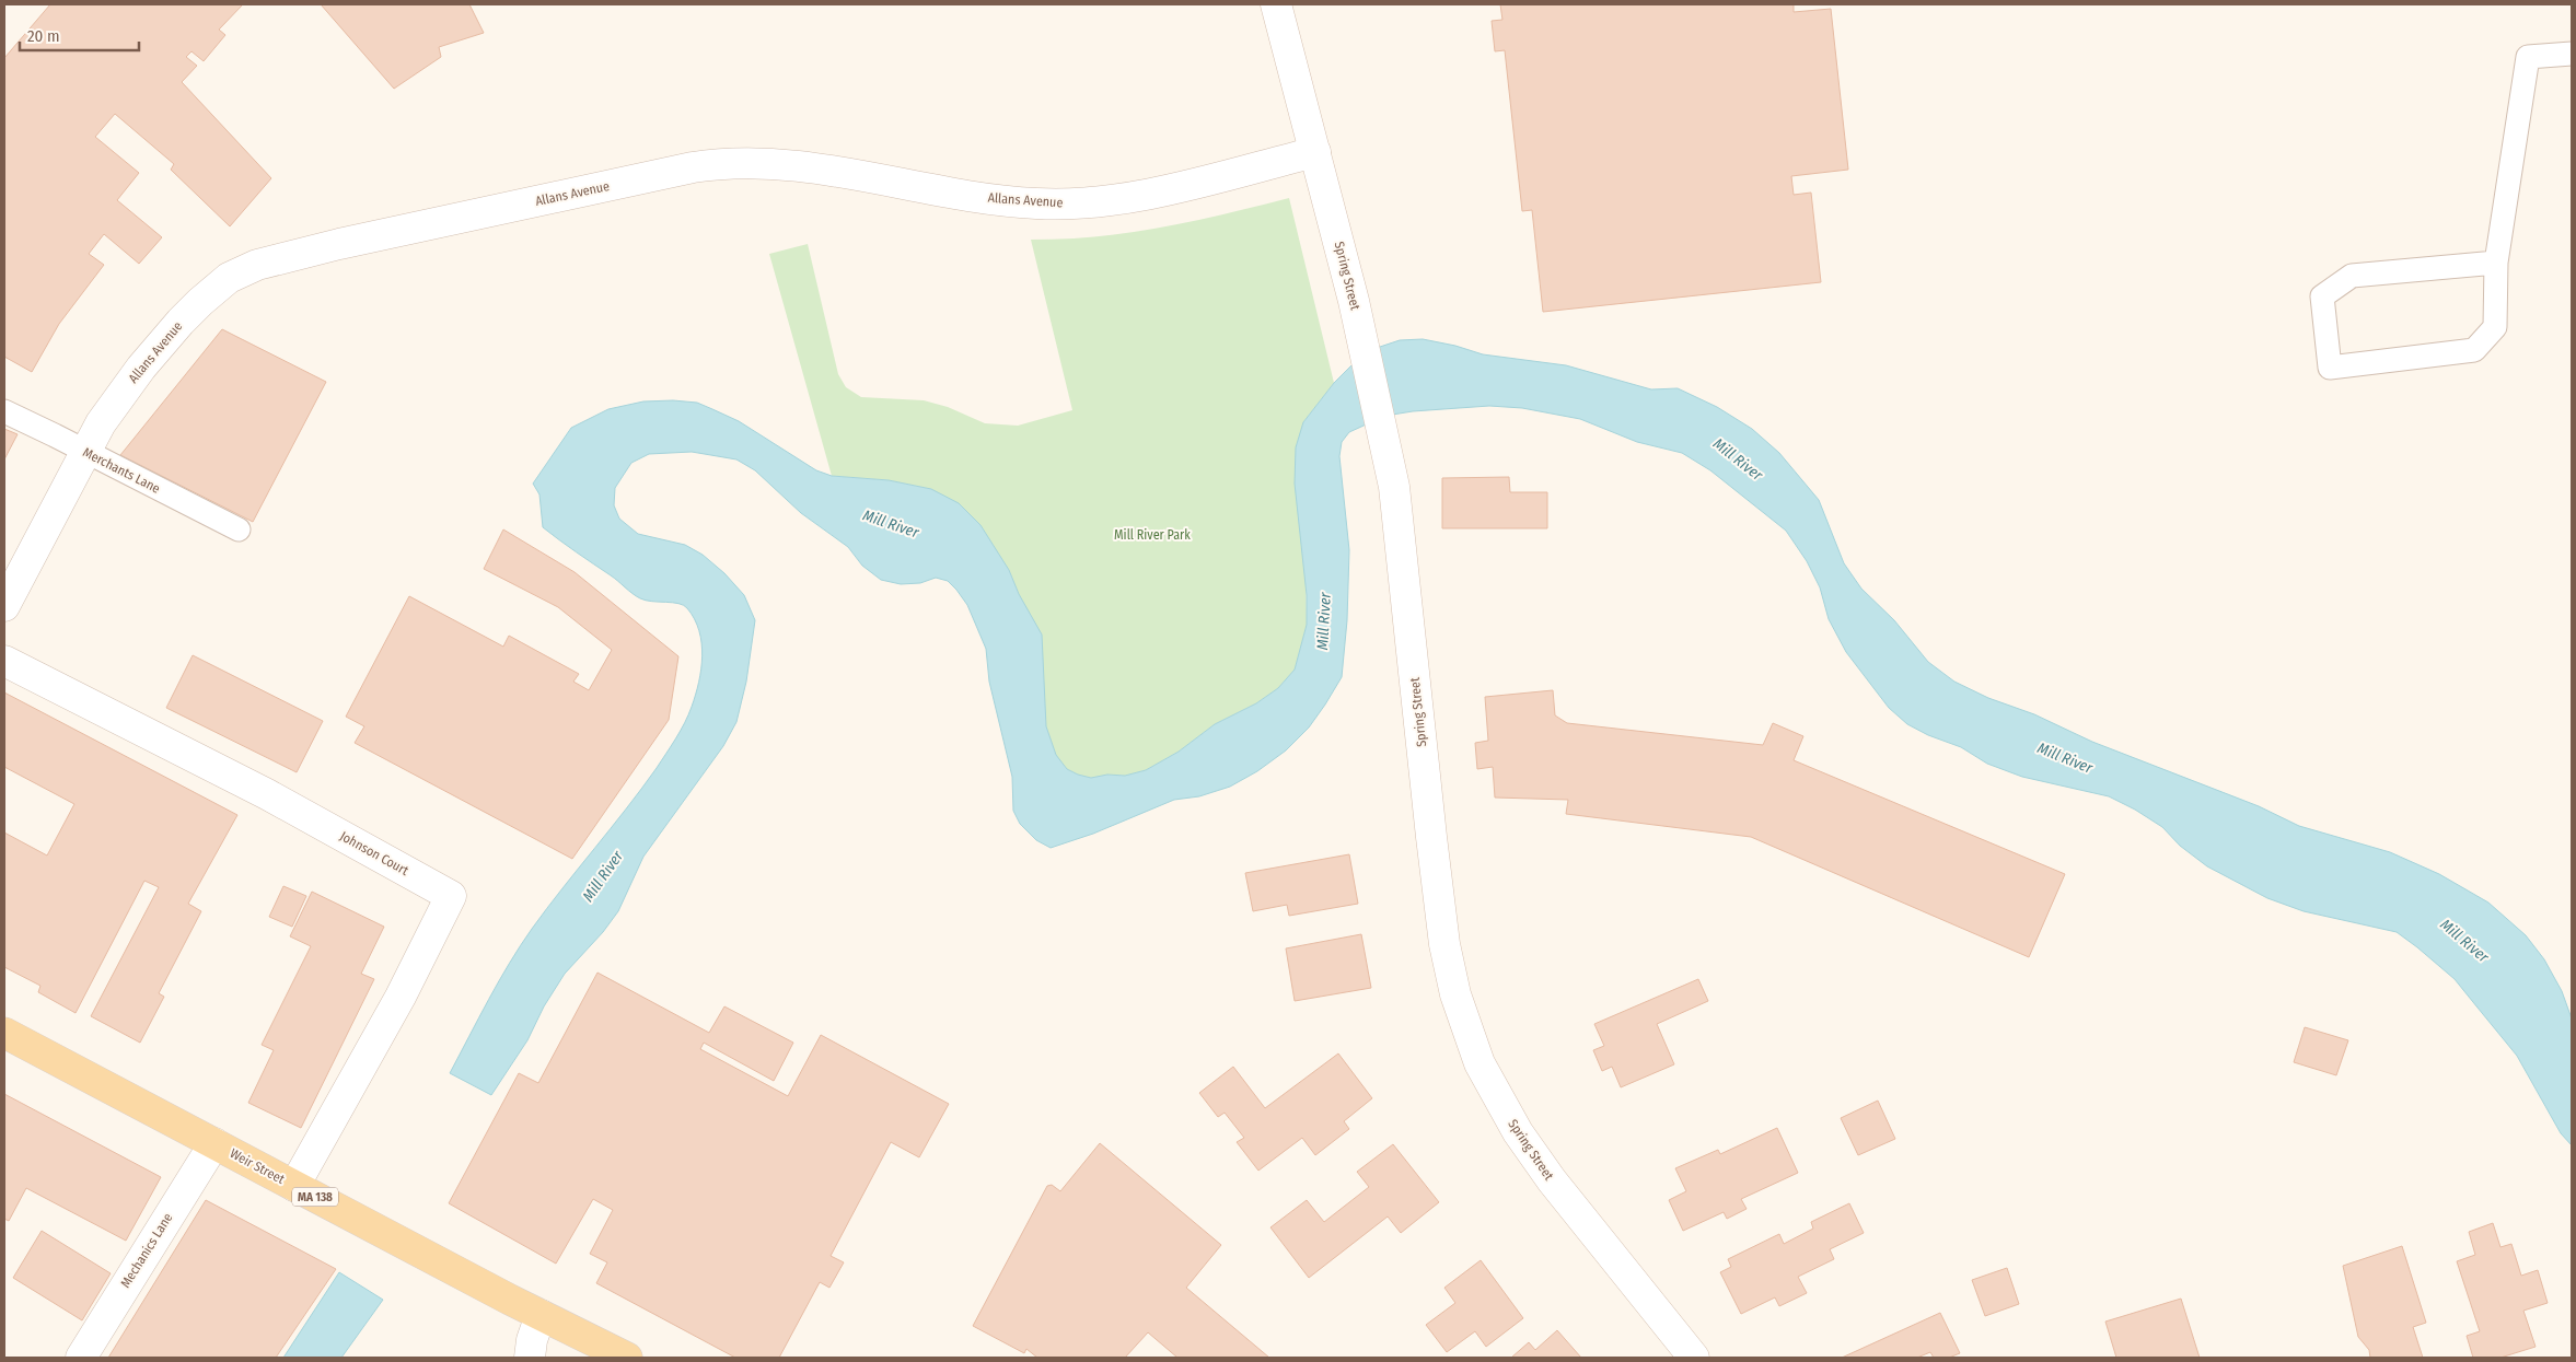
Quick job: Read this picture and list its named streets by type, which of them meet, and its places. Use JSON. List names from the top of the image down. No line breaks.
{"streets":{"main road":["Weir Street","MA 138"],"street":["Allans Avenue","Spring Street","Johnson Court","Mechanics Lane"],"lane":["Merchants Lane"]},"crossings":[["Allans Avenue","Spring Street"],["Allans Avenue","Merchants Lane"],["Johnson Court","Weir Street"],["Weir Street","Mechanics Lane"]],"water":["Mill River"],"parks":["Mill River Park"],"scale_bar":"20 m"}
